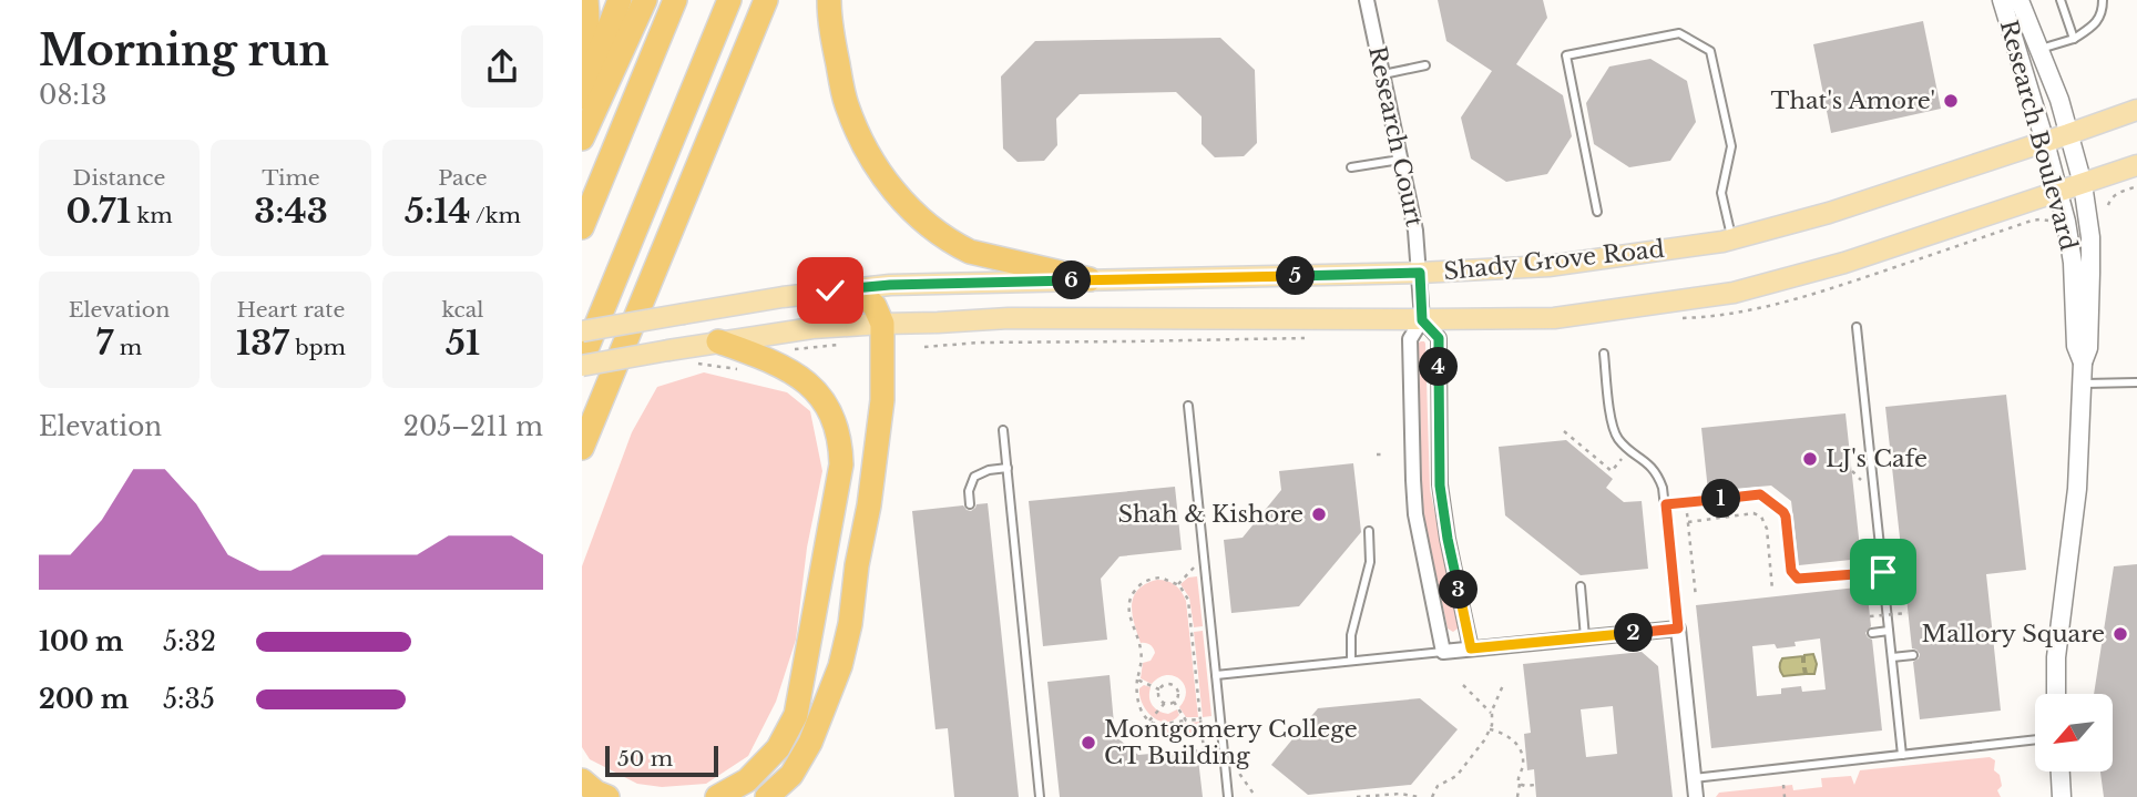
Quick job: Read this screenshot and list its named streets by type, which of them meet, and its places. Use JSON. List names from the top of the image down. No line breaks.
{"streets":{"main road":["Shady Grove Road"],"street":["Research Boulevard","Research Court"]},"crossings":[["Research Boulevard","Shady Grove Road"],["Research Court","Shady Grove Road"]],"places":["That's Amore'","LJ's Cafe","Shah & Kishore","Mallory Square","Montgomery College CT Building"],"scale_bar":"50 m","north":"bottom left","page":{"heading":["Morning run","08:13"],"stats":[["Distance","0.71 km"],["Time","3:43"],["Pace","5:14 /km"],["Elevation","7 m"],["Heart rate","137 bpm"],["kcal","51"]],"pins":["5","6","4","1","3","2"],"chart":["Elevation","205–211 m"],"list":[{"name":"100 m","note":"5:32"},{"name":"200 m","note":"5:35"}],"scale":"50 m"}}
